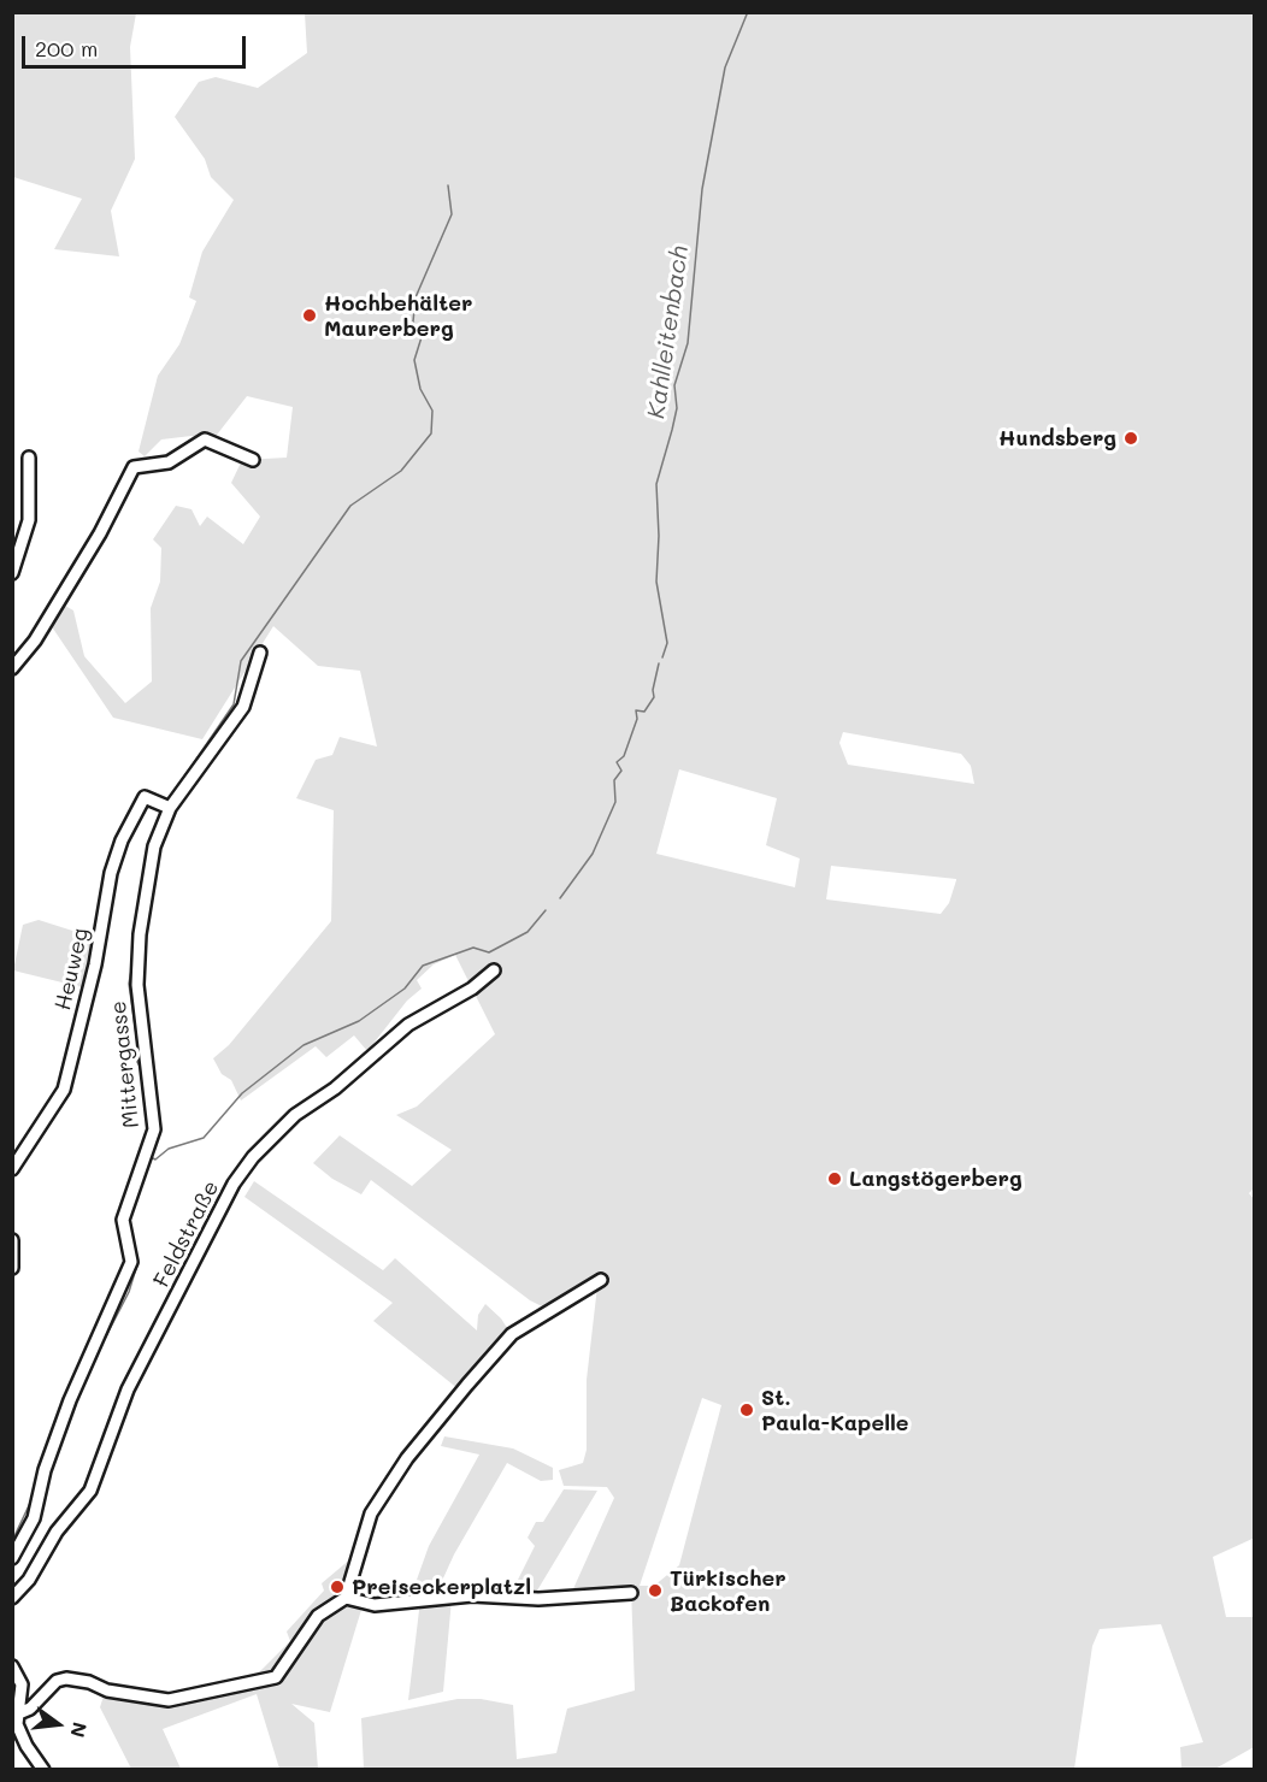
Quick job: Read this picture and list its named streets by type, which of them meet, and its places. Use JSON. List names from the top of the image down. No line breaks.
{"streets":{"street":["Heuweg","Mittergasse","Feldstraße"]},"crossings":[["Heuweg","Mittergasse"]],"water":["Kahlleitenbach"],"places":["Hochbehälter Maurerberg","Hundsberg","Langstögerberg","St. Paula-Kapelle","Preiseckerplatzl","Türkischer Backofen"],"scale_bar":"200 m","north":"right"}
